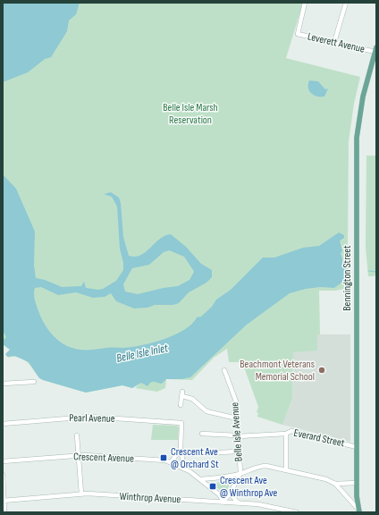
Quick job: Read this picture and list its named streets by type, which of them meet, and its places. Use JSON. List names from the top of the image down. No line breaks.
{"streets":{"main road":["Bennington Street"],"street":["Leverett Avenue","Pearl Avenue","Belle Isle Avenue","Everard Street","Crescent Avenue","Winthrop Avenue"]},"crossings":[["Leverett Avenue","Bennington Street"],["Bennington Street","Everard Street"],["Belle Isle Avenue","Everard Street"],["Crescent Avenue","Winthrop Avenue"]],"water":["Belle Isle Inlet"],"parks":["Belle Isle Marsh Reservation"],"places":{"other":["Beachmont Veterans Memorial School"],"transit":["Crescent Ave @ Orchard St","Crescent Ave @ Winthrop Ave"]}}
